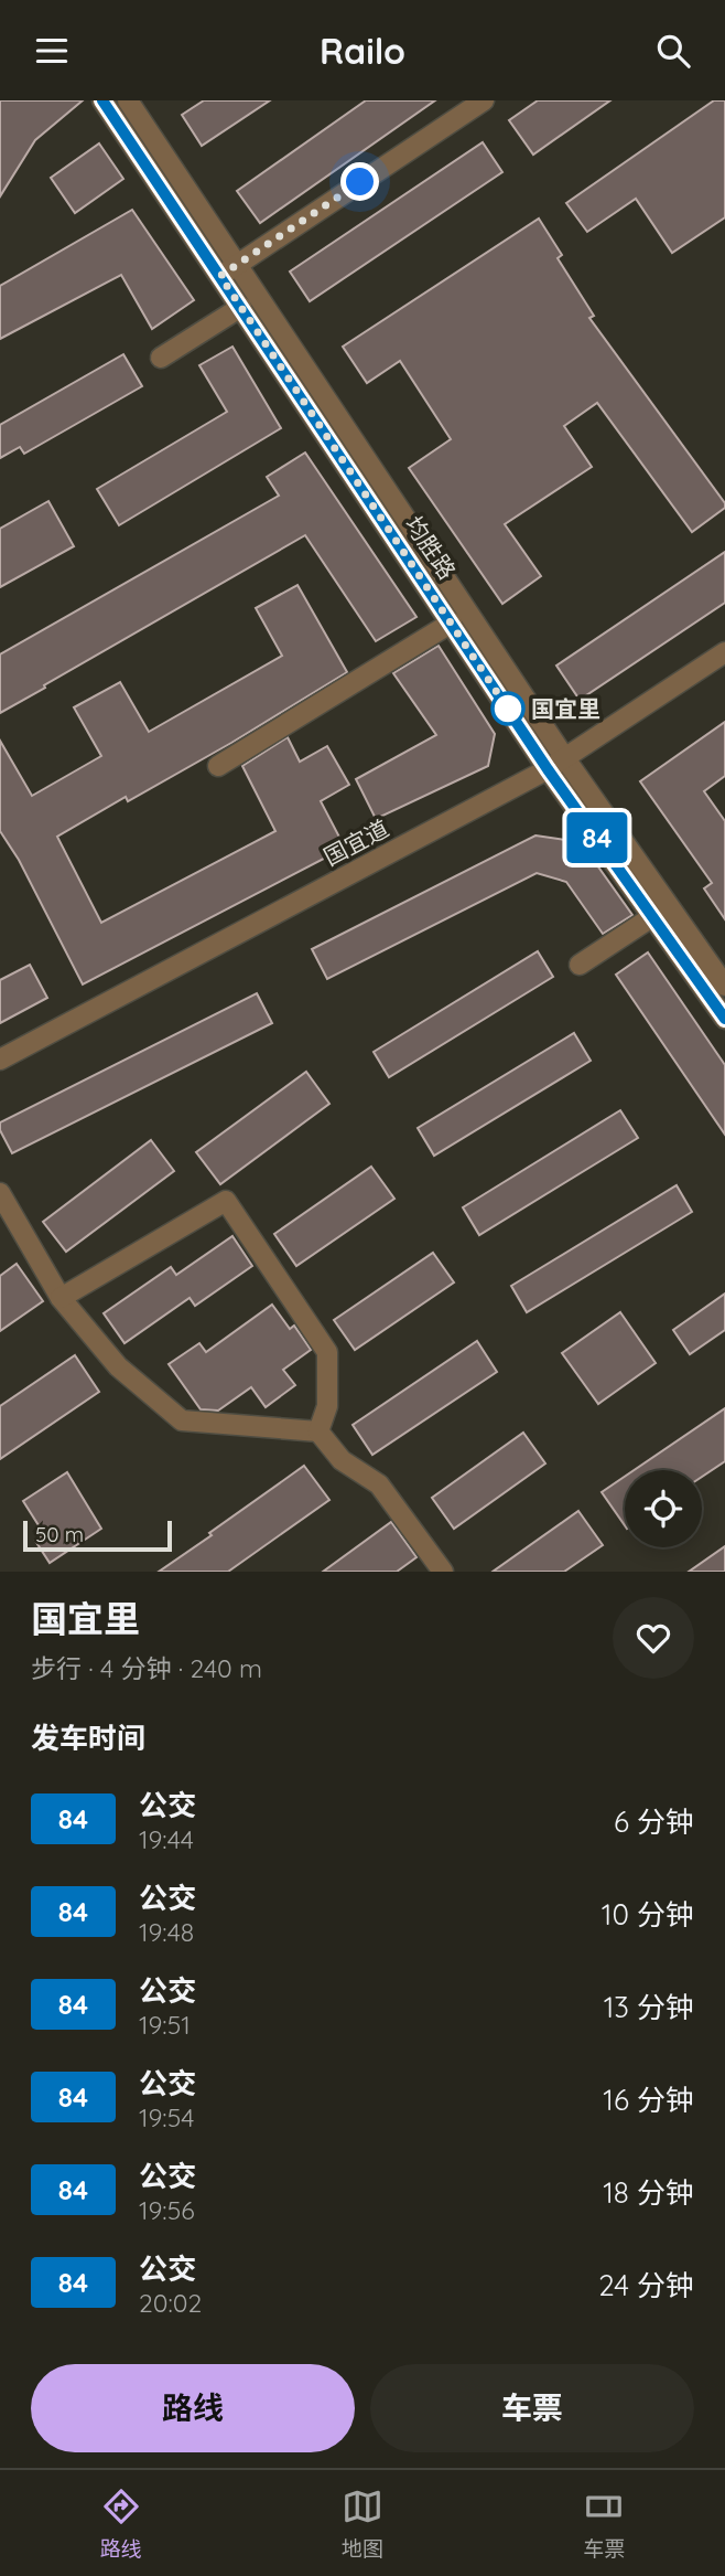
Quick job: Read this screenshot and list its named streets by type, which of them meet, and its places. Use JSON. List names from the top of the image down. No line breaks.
{"streets":{"street":["均胜路","国宜道"]},"crossings":[["均胜路","国宜道"]],"places":["国宜里"],"lines":["bus line 84"],"scale_bar":"50 m","page":{"header":"Railo","on_map":"84","scale":"50 m","heading":[["国宜里","步行 · 4 分钟 · 240 m"],"发车时间"],"list":[{"mark":"84","name":"公交","note":"19:44","value":"6 分钟"},{"mark":"84","name":"公交","note":"19:48","value":"10 分钟"},{"mark":"84","name":"公交","note":"19:51","value":"13 分钟"},{"mark":"84","name":"公交","note":"19:54","value":"16 分钟"},{"mark":"84","name":"公交","note":"19:56","value":"18 分钟"},{"mark":"84","name":"公交","note":"20:02","value":"24 分钟"}],"buttons":["路线","车票"],"tabs":["路线","地图","车票"]}}
